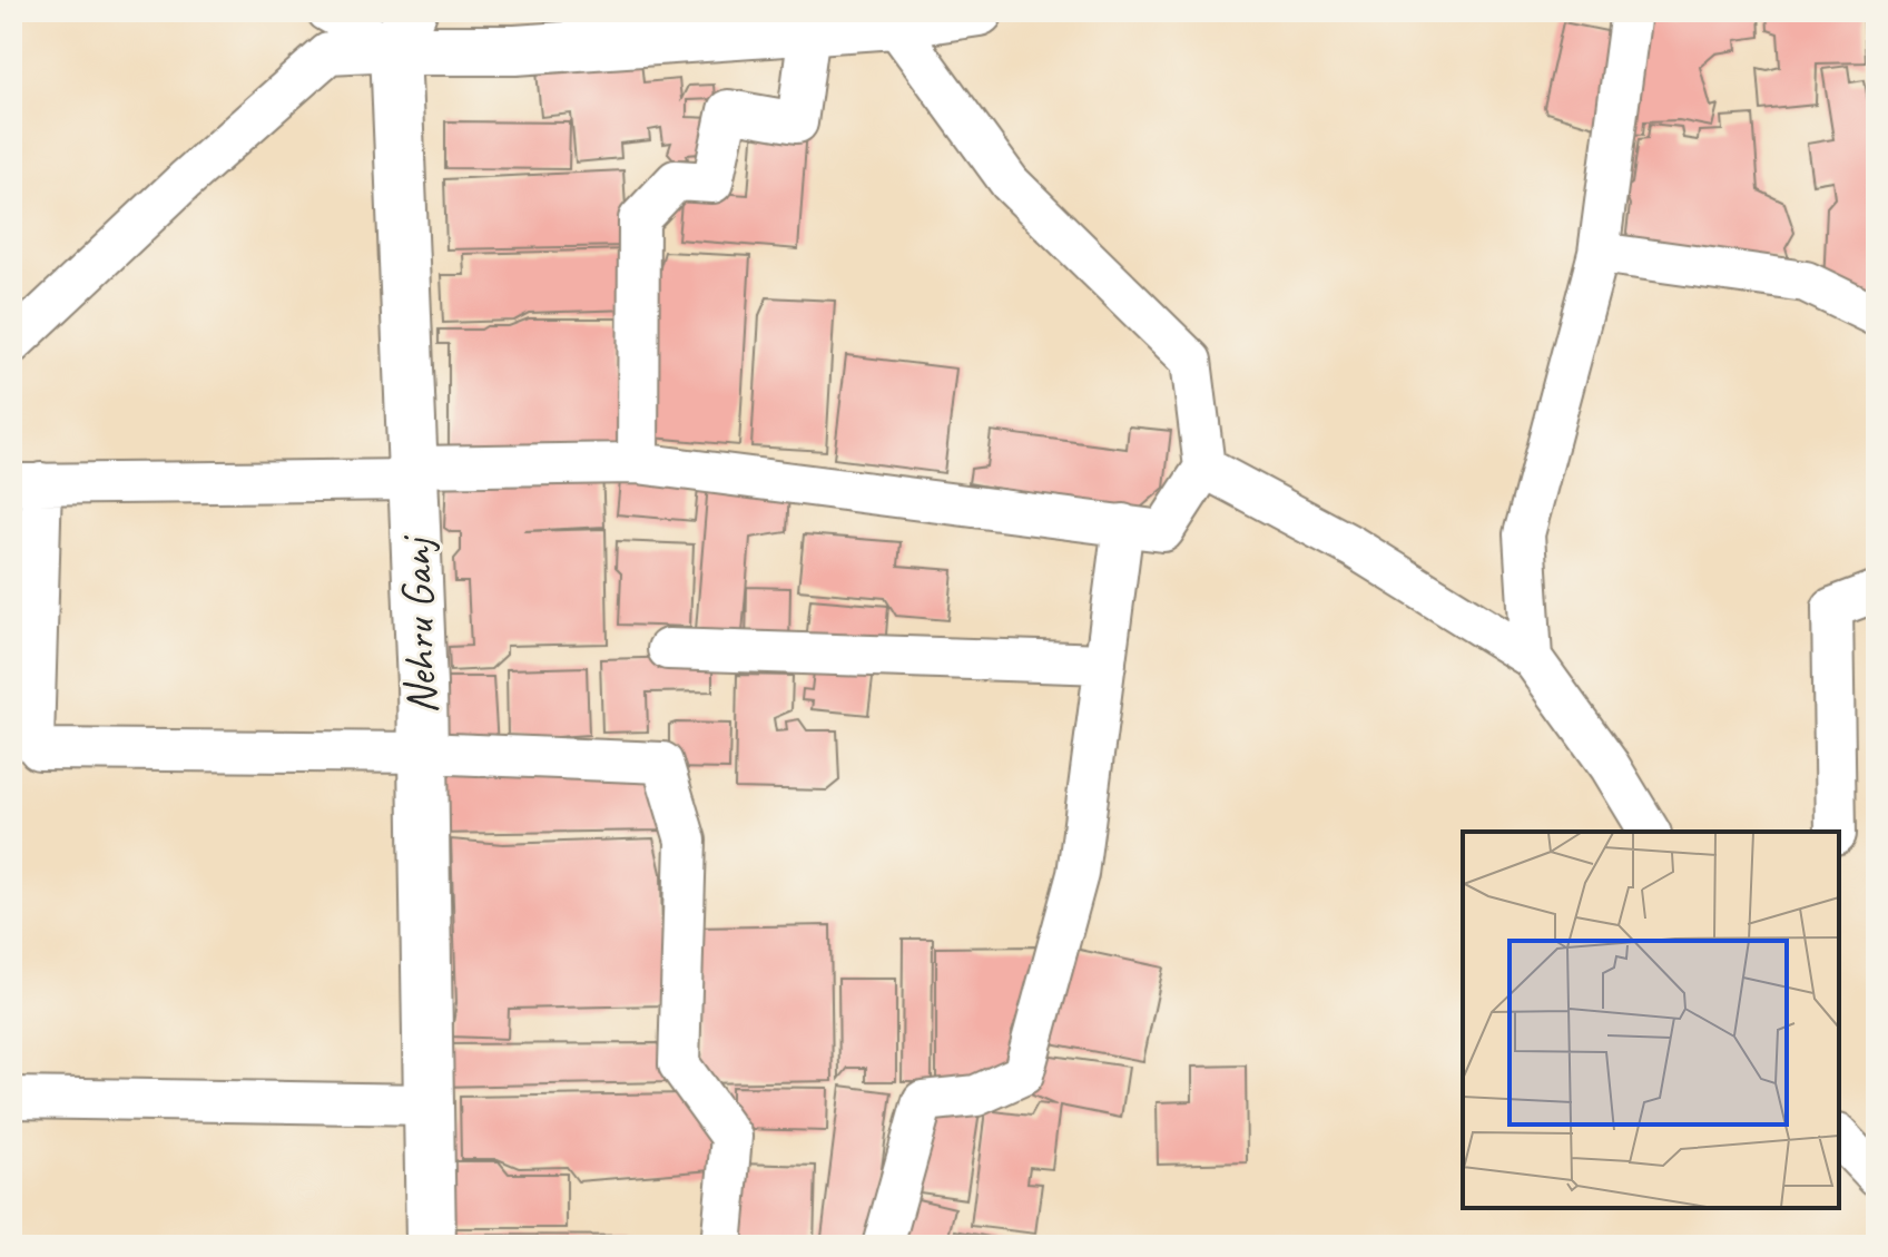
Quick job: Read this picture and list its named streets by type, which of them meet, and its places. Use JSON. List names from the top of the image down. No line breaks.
{"streets":{"main road":["Nehru Ganj"]}}
